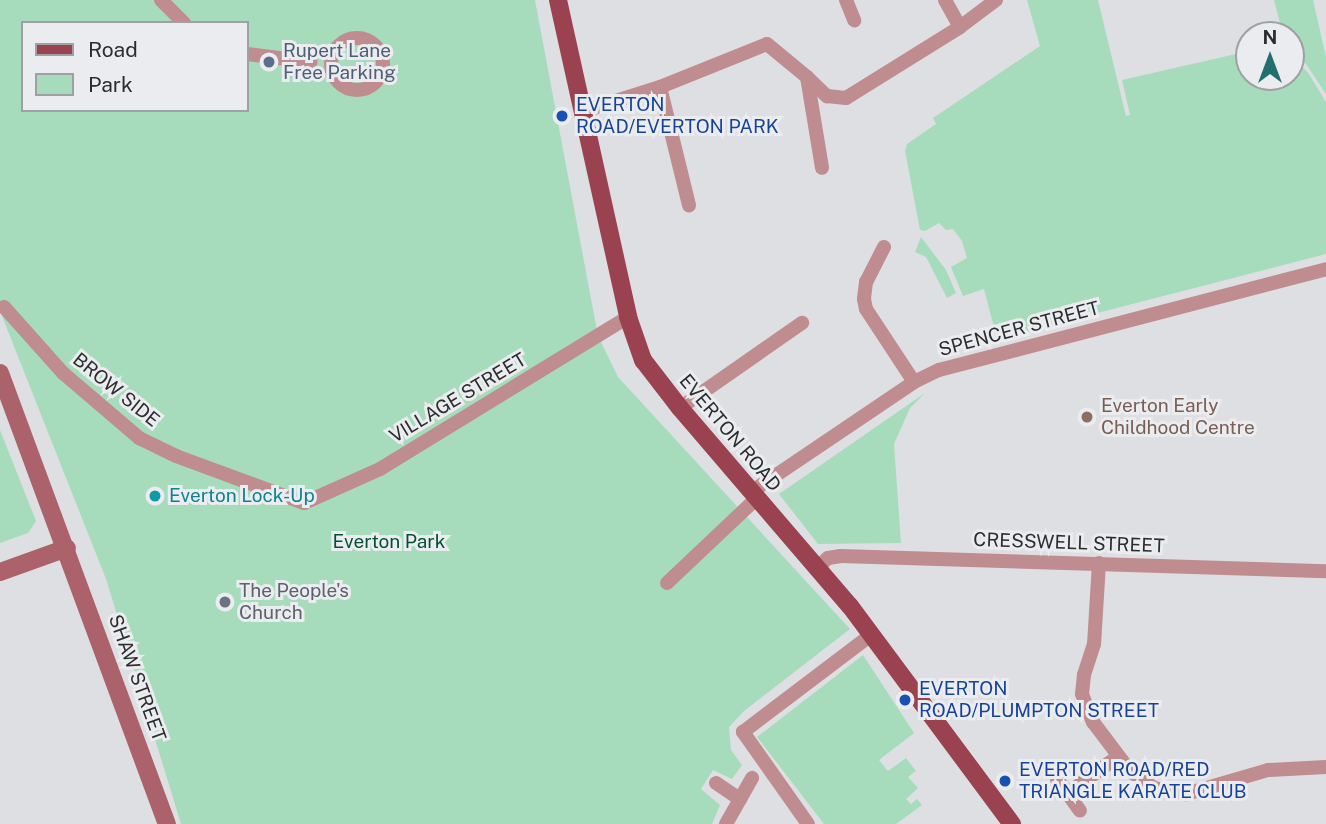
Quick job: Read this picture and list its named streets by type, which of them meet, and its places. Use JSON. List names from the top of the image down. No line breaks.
{"streets":{"main road":["EVERTON ROAD"],"street":["SPENCER STREET","BROW SIDE","VILLAGE STREET","CRESSWELL STREET","SHAW STREET"]},"crossings":[["SPENCER STREET","EVERTON ROAD"],["BROW SIDE","VILLAGE STREET"],["VILLAGE STREET","EVERTON ROAD"],["EVERTON ROAD","CRESSWELL STREET"]],"parks":["Everton Park"],"places":["Rupert Lane Free Parking","EVERTON ROAD/EVERTON PARK","Everton Early Childhood Centre","Everton Lock-Up","The People's Church","EVERTON ROAD/PLUMPTON STREET","EVERTON ROAD/RED TRIANGLE KARATE CLUB"],"legend":["Road","Park"],"north":"top"}
